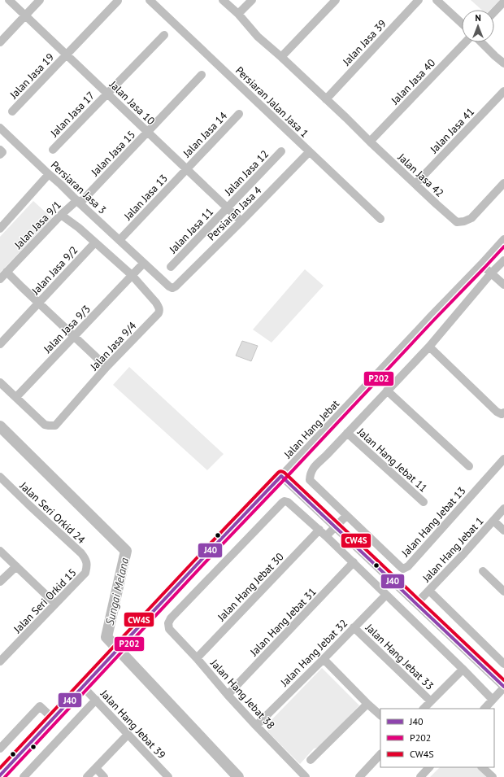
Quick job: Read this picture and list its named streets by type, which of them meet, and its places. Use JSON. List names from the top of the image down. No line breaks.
{"streets":{"street":["Jalan Jasa 39","Jalan Jasa 19","Jalan Jasa 40","Persiaran Jalan Jasa 1","Jalan Jasa 10","Jalan Jasa 17","Jalan Jasa 41","Jalan Jasa 14","Jalan Jasa 15","Jalan Jasa 12","Jalan Jasa 42","Persiaran Jasa 3","Jalan Jasa 13","Persiaran Jasa 4","Jalan Jasa 9/1","Jalan Jasa 11","Jalan Jasa 9/2","Jalan Jasa 9/3","Jalan Jasa 9/4","Jalan Hang Jebat","Jalan Hang Jebat 11","Jalan Seri Orkid 24","Jalan Hang Jebat 13","Jalan Hang Jebat 1","Jalan Hang Jebat 30","Jalan Seri Orkid 15","Jalan Hang Jebat 31","Jalan Hang Jebat 32","Jalan Hang Jebat 33","Jalan Hang Jebat 38","Jalan Hang Jebat 39"]},"crossings":[["Jalan Jasa 39","Jalan Jasa 42"],["Jalan Jasa 19","Jalan Jasa 10"],["Jalan Jasa 40","Jalan Jasa 42"],["Persiaran Jalan Jasa 1","Persiaran Jasa 4"],["Jalan Jasa 10","Jalan Jasa 17"],["Jalan Jasa 10","Jalan Jasa 14"],["Jalan Jasa 10","Jalan Jasa 15"],["Jalan Jasa 10","Jalan Jasa 12"],["Jalan Jasa 10","Jalan Jasa 13"],["Jalan Jasa 10","Persiaran Jasa 4"],["Jalan Jasa 10","Jalan Jasa 11"],["Jalan Jasa 41","Jalan Jasa 42"],["Jalan Jasa 14","Jalan Jasa 13"],["Jalan Jasa 15","Persiaran Jasa 3"],["Jalan Jasa 15","Jalan Jasa 9/1"],["Jalan Jasa 12","Jalan Jasa 11"],["Persiaran Jasa 3","Jalan Jasa 13"],["Persiaran Jasa 3","Persiaran Jasa 4"],["Persiaran Jasa 3","Jalan Jasa 9/1"],["Jalan Jasa 9/3","Jalan Jasa 9/4"],["Jalan Hang Jebat","Jalan Hang Jebat 39"],["Jalan Hang Jebat 11","Jalan Hang Jebat 13"],["Jalan Seri Orkid 24","Jalan Seri Orkid 15"],["Jalan Hang Jebat 30","Jalan Hang Jebat 38"],["Jalan Hang Jebat 31","Jalan Hang Jebat 38"],["Jalan Hang Jebat 32","Jalan Hang Jebat 33"],["Jalan Hang Jebat 32","Jalan Hang Jebat 38"]],"water":["Sungai Melana"],"lines":["transit line P202","transit line CW4S","transit line J40"],"legend":["J40","P202","CW4S"],"north":"top"}
